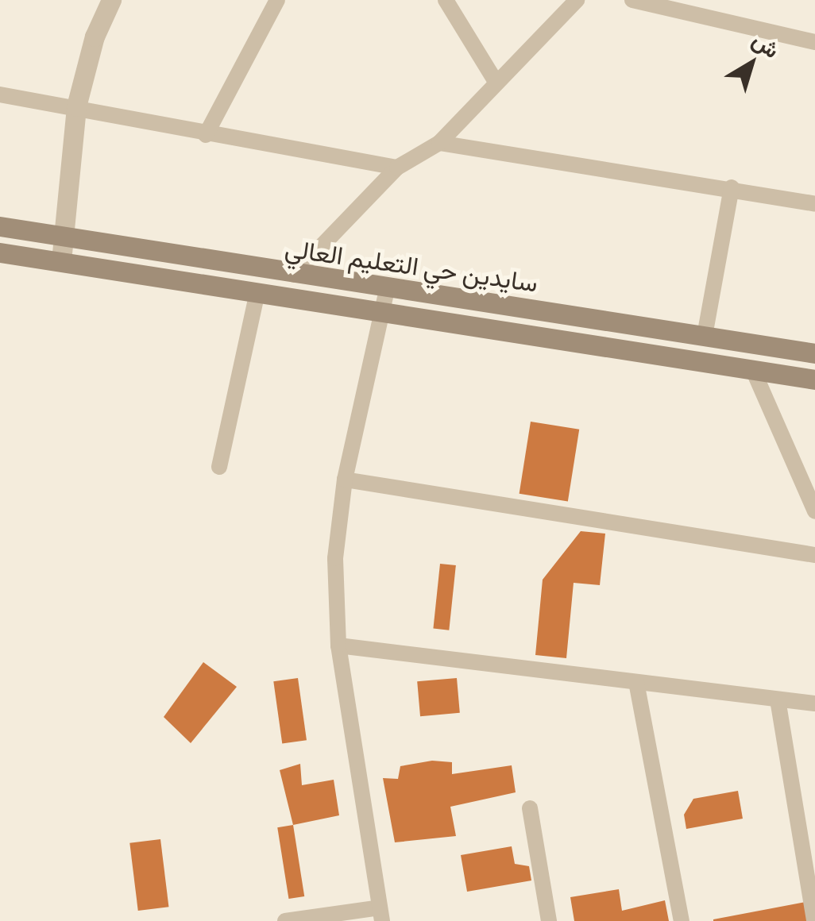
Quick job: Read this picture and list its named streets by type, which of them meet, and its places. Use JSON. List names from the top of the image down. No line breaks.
{"streets":{"main road":["سايدين حي التعليم العالي"]},"north":"top right"}
